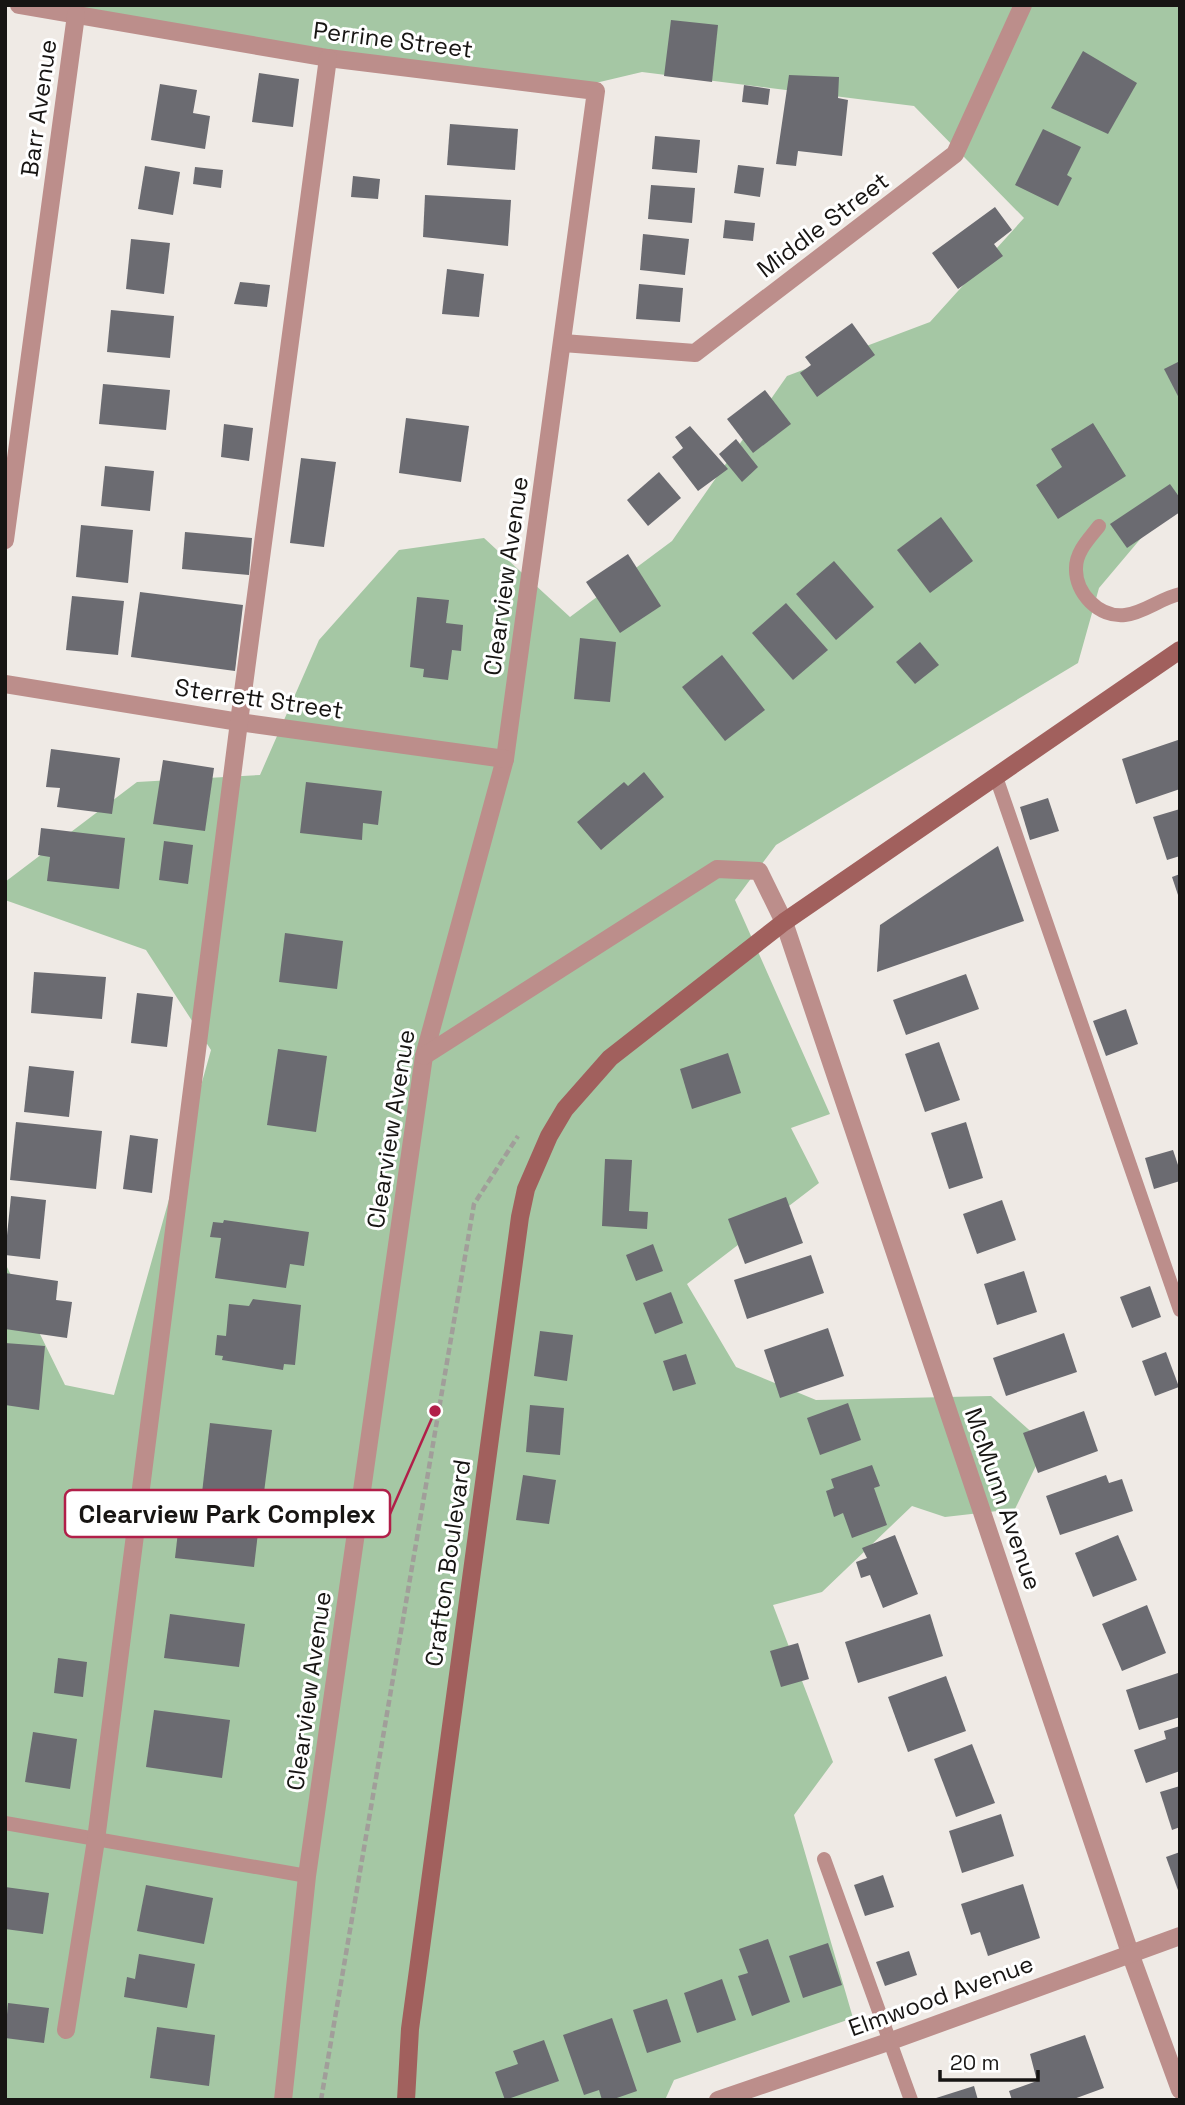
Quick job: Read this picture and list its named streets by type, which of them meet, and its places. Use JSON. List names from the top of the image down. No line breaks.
{"streets":{"main road":["Crafton Boulevard"],"street":["Perrine Street","Barr Avenue","Middle Street","Clearview Avenue","Sterrett Street","McMunn Avenue","Elmwood Avenue"]},"crossings":[["Perrine Street","Barr Avenue"],["Perrine Street","Clearview Avenue"],["Middle Street","Clearview Avenue"],["Clearview Avenue","Sterrett Street"],["McMunn Avenue","Crafton Boulevard"],["McMunn Avenue","Elmwood Avenue"]],"places":["Clearview Park Complex"],"scale_bar":"20 m"}
